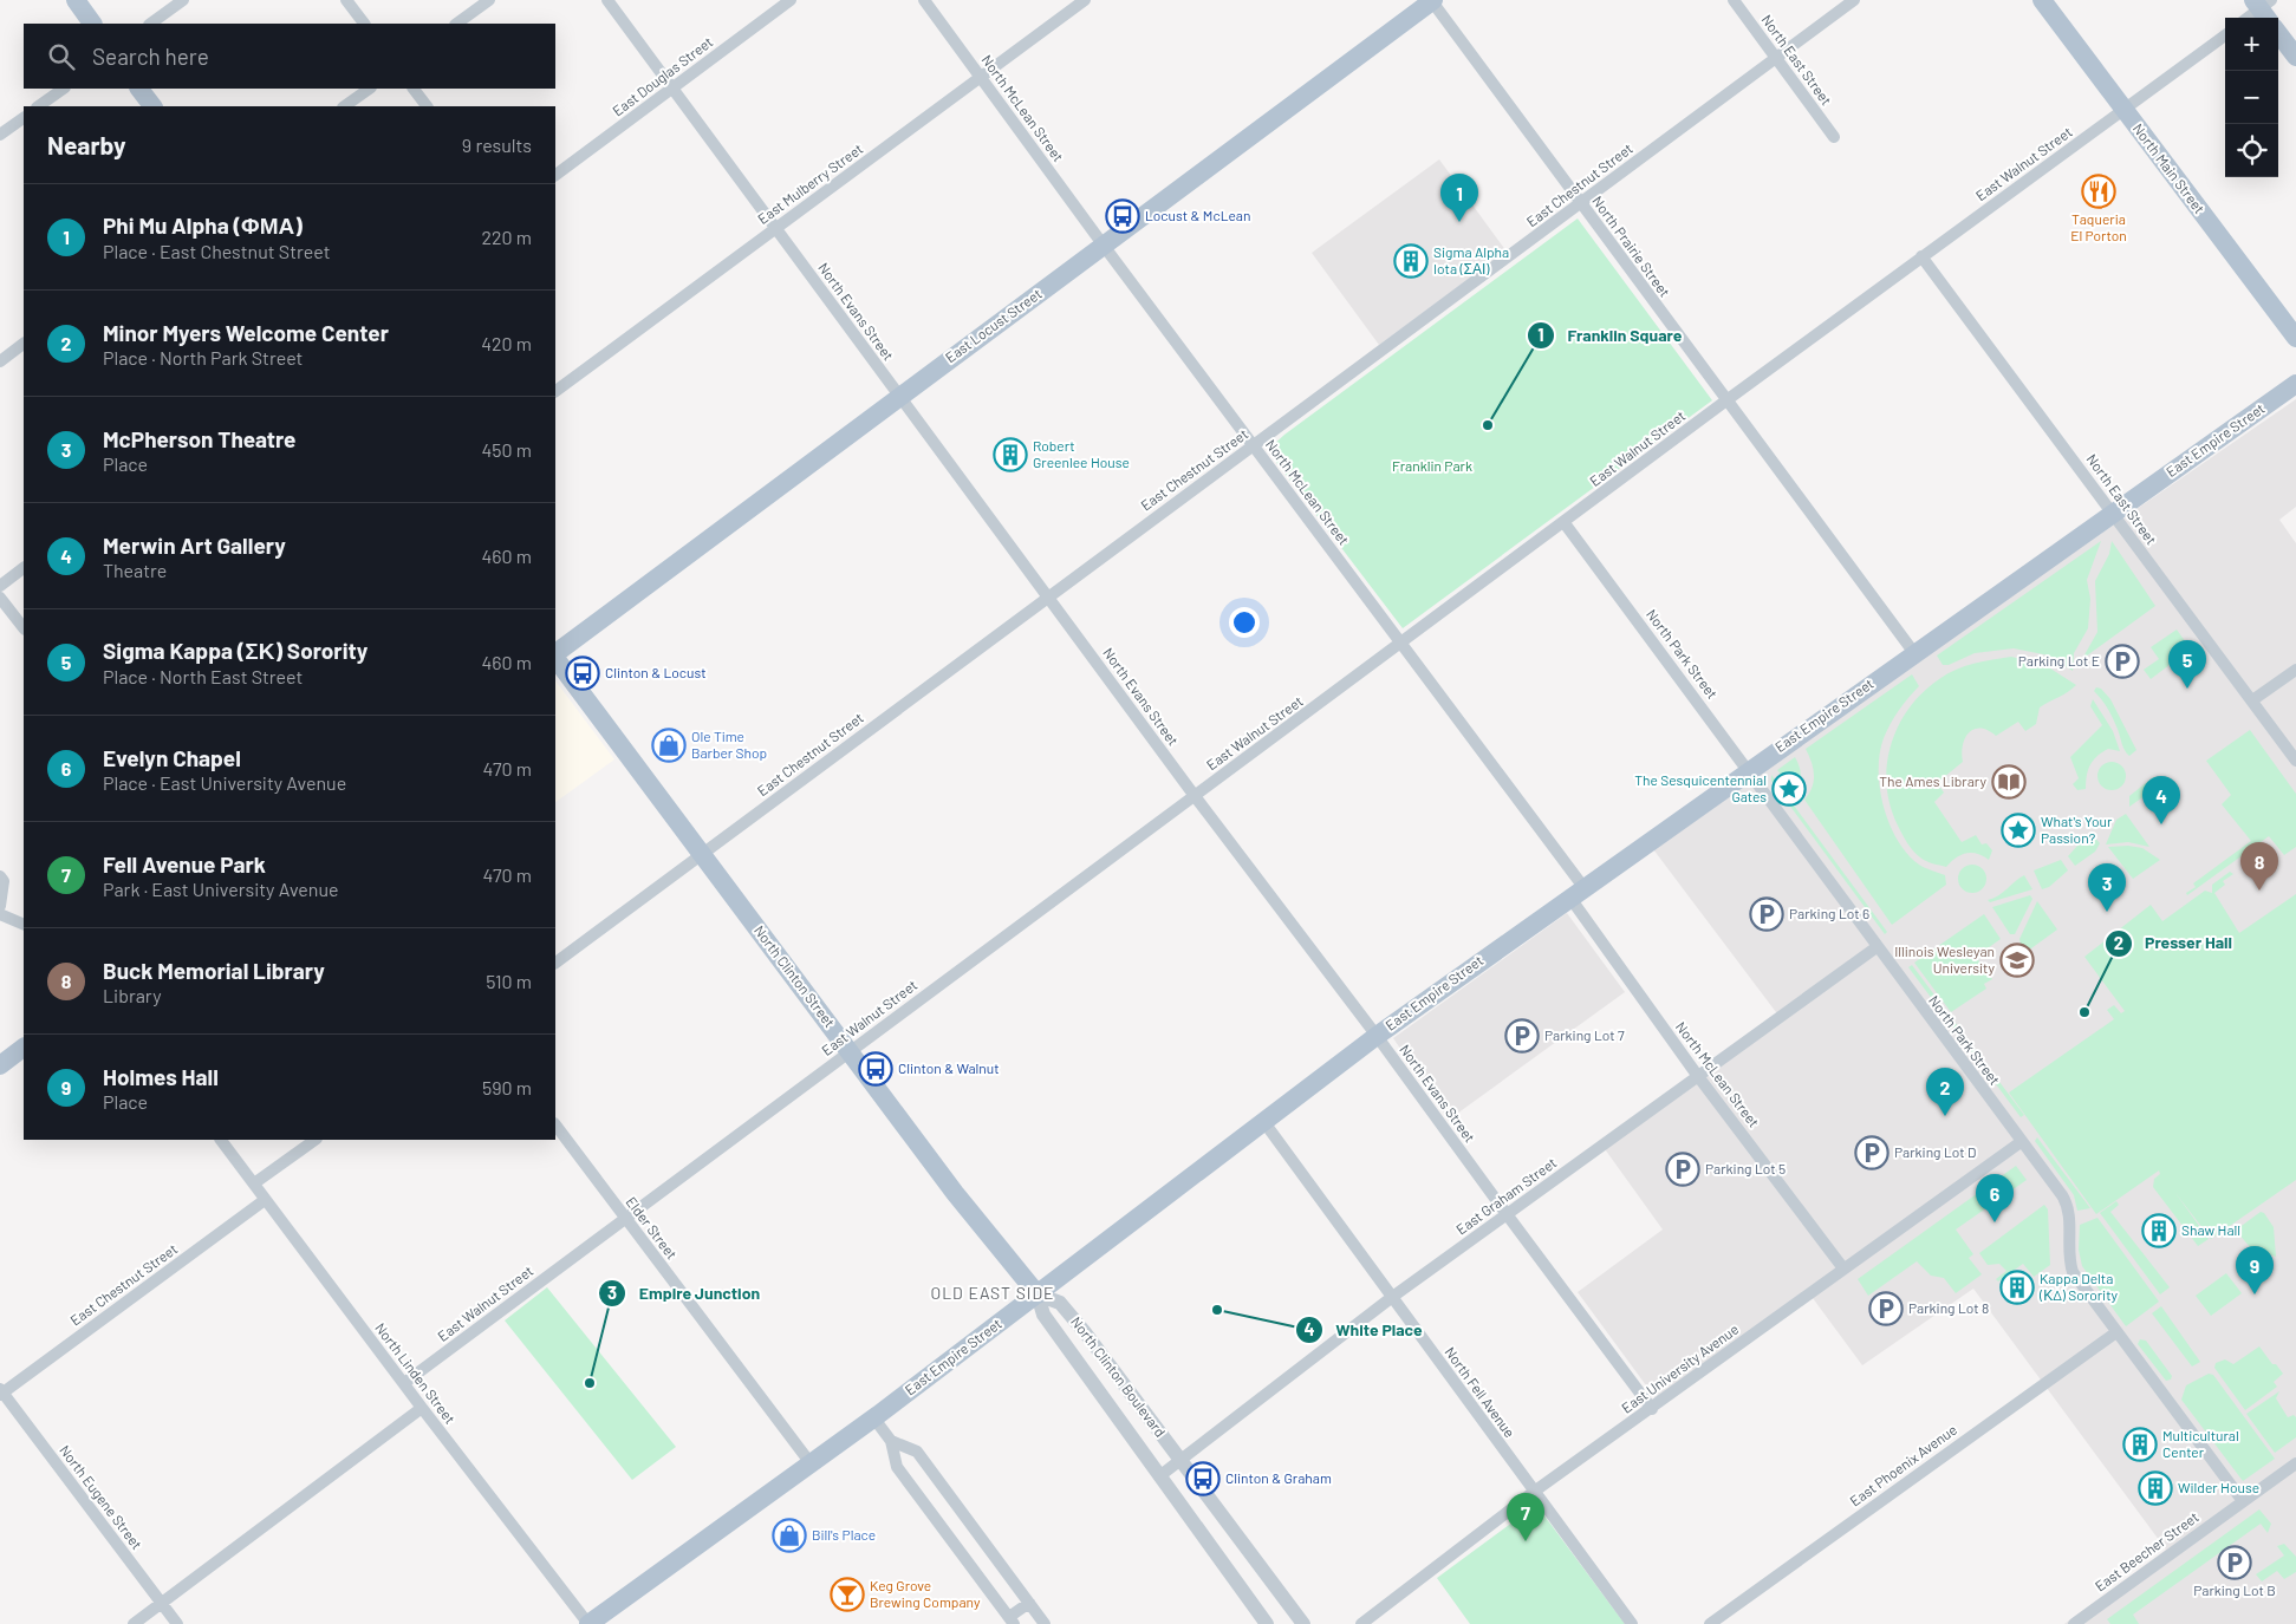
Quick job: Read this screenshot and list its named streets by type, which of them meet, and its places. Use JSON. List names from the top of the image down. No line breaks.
{"streets":{"main road":["North Main Street","East Locust Street","East Empire Street","North Clinton Street"],"street":["North East Street","East Douglas Street","North McLean Street","East Walnut Street","East Mulberry Street","East Chestnut Street","North Prairie Street","North Evans Street","North Park Street","East Graham Street","Elder Street","East University Avenue","North Linden Street","North Clinton Boulevard","North Fell Avenue","East Phoenix Avenue","North Eugene Street","East Beecher Street"]},"crossings":[["North East Street","East Walnut Street"],["North East Street","East Chestnut Street"],["North East Street","East Empire Street"],["East Douglas Street","North Evans Street"],["North McLean Street","East Walnut Street"],["North McLean Street","East Mulberry Street"],["North McLean Street","East Chestnut Street"],["North McLean Street","East Locust Street"],["North McLean Street","East Empire Street"],["North McLean Street","East Graham Street"],["North McLean Street","East University Avenue"],["East Walnut Street","North Main Street"],["East Walnut Street","North Prairie Street"],["East Walnut Street","North Evans Street"],["East Walnut Street","North Park Street"],["East Walnut Street","North Clinton Street"],["East Walnut Street","Elder Street"],["East Walnut Street","North Linden Street"],["East Mulberry Street","North Evans Street"],["East Chestnut Street","North Prairie Street"],["East Chestnut Street","North Evans Street"],["East Chestnut Street","North Clinton Street"],["East Chestnut Street","North Linden Street"],["East Chestnut Street","North Eugene Street"],["North Prairie Street","East Locust Street"],["North Prairie Street","East Empire Street"],["North Evans Street","East Locust Street"],["North Evans Street","East Empire Street"],["North Evans Street","East Graham Street"],["North Evans Street","East University Avenue"],["East Empire Street","North Park Street"],["East Empire Street","North Clinton Street"],["East Empire Street","Elder Street"],["East Empire Street","North Linden Street"],["East Empire Street","North Clinton Boulevard"],["East Empire Street","North Fell Avenue"],["North Park Street","East Graham Street"],["North Park Street","East University Avenue"],["North Park Street","East Phoenix Avenue"],["North Park Street","East Beecher Street"],["North Clinton Street","North Clinton Boulevard"],["East Graham Street","North Clinton Boulevard"],["East Graham Street","North Fell Avenue"],["East University Avenue","North Fell Avenue"]],"districts":["OLD EAST SIDE"],"parks":["Franklin Park"],"places":{"restaurant":["Taqueria El Porton"],"bus stop":["Locust & McLean","Clinton & Locust","Clinton & Walnut","Clinton & Graham"],"building":["Sigma Alpha Iota (ΣΑΙ)","Robert Greenlee House","Shaw Hall","Kappa Delta (ΚΔ) Sorority","Multicultural Center","Wilder House"],"other":["Franklin Square","Presser Hall","White Place","Empire Junction"],"parking":["Parking Lot E","Parking Lot 6","Parking Lot 7","Parking Lot D","Parking Lot 5","Parking Lot 8","Parking Lot B"],"shop":["Ole Time Barber Shop","Bill's Place"],"library":["The Ames Library"],"place":["The Sesquicentennial Gates","What's Your Passion?"],"school or university":["Illinois Wesleyan University"],"bar":["Keg Grove Brewing Company"]},"page":{"map_buttons":["+","−"],"search":"Search here","heading":["Nearby","9 results"],"pins":["1","5","4","8","3","2","6","9","7"],"list":[{"mark":"1","name":"Phi Mu Alpha (ΦΜΑ)","note":"Place · East Chestnut Street","value":"220 m"},{"mark":"2","name":"Minor Myers Welcome Center","note":"Place · North Park Street","value":"420 m"},{"mark":"3","name":"McPherson Theatre","note":"Place","value":"450 m"},{"mark":"4","name":"Merwin Art Gallery","note":"Theatre","value":"460 m"},{"mark":"5","name":"Sigma Kappa (ΣΚ) Sorority","note":"Place · North East Street","value":"460 m"},{"mark":"6","name":"Evelyn Chapel","note":"Place · East University Avenue","value":"470 m"},{"mark":"7","name":"Fell Avenue Park","note":"Park · East University Avenue","value":"470 m"},{"mark":"8","name":"Buck Memorial Library","note":"Library","value":"510 m"},{"mark":"9","name":"Holmes Hall","note":"Place","value":"590 m"}]}}
